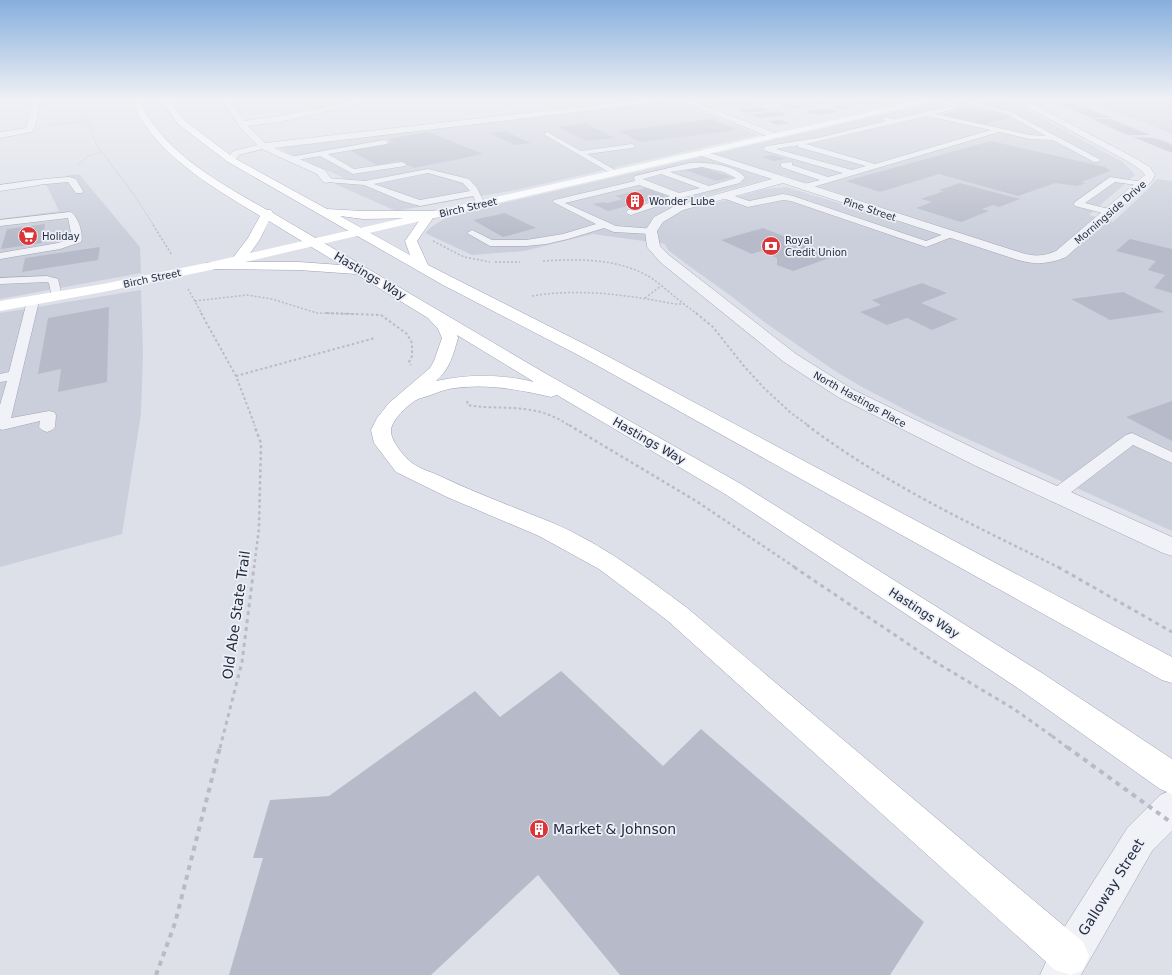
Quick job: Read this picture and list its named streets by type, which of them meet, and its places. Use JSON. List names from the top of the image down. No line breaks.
{"streets":{"main road":["Birch Street","Hastings Way"],"street":["Pine Street","Morningside Drive","North Hastings Place","Galloway Street"],"path":["Old Abe State Trail"]},"crossings":[["Birch Street","Pine Street"],["Birch Street","Hastings Way"],["Pine Street","Morningside Drive"]],"places":{"building":["Wonder Lube","Market & Johnson"],"supermarket":["Holiday"],"bank":["Royal Credit Union"]}}
